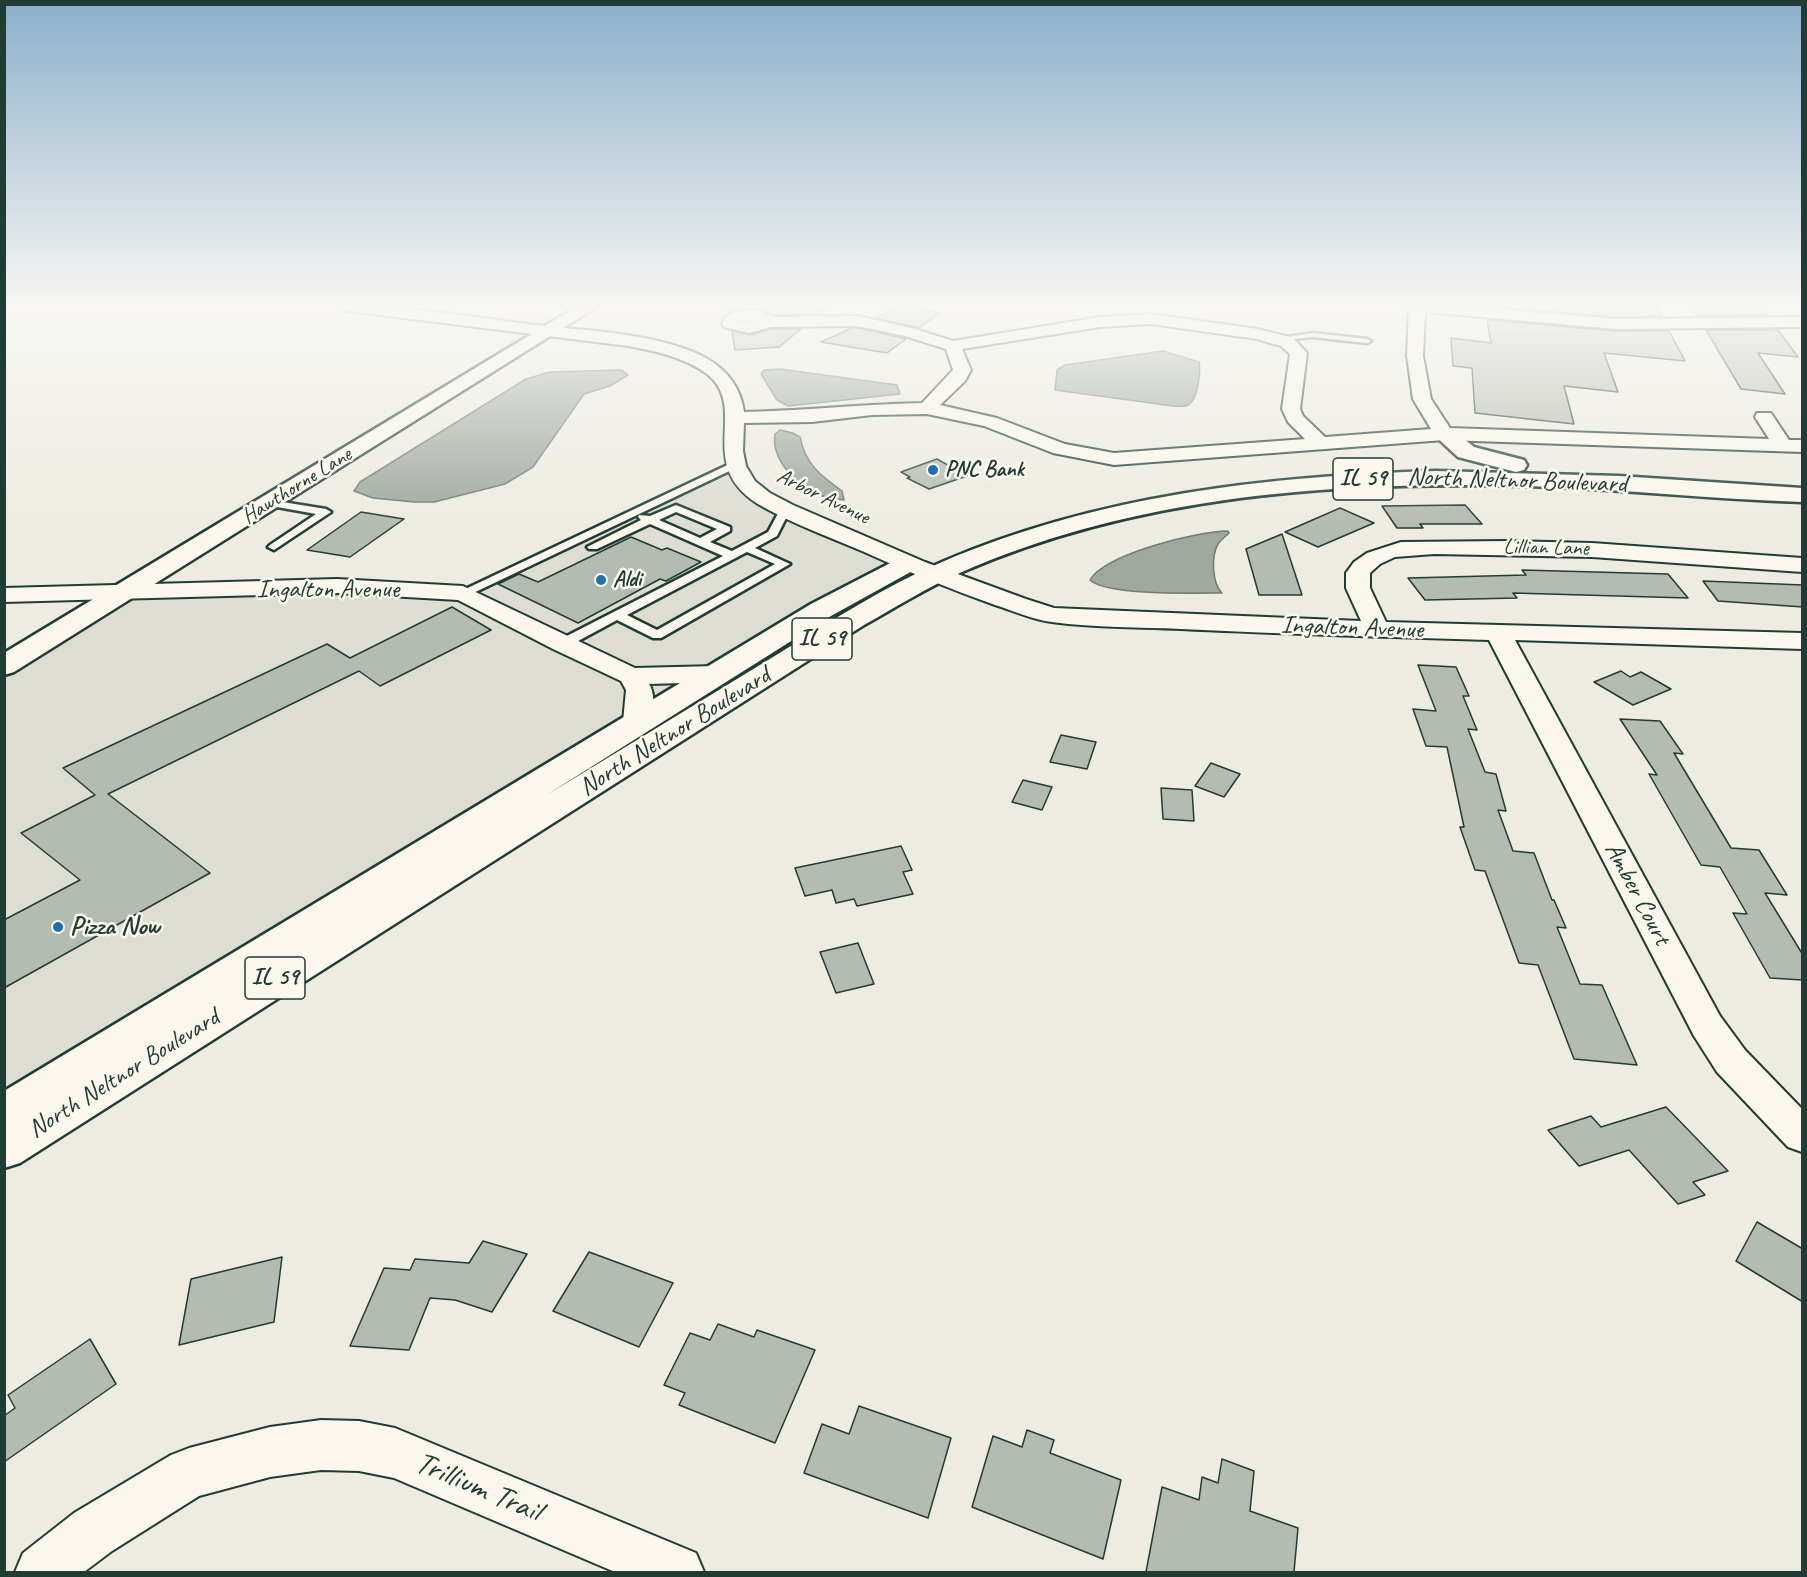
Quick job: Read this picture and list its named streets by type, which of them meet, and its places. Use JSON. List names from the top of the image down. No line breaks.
{"streets":{"main road":["IL 59","North Neltnor Boulevard","Hawthorne Lane"],"street":["Arbor Avenue","Lillian Lane","Ingalton Avenue","Amber Court","Trillium Trail"]},"crossings":[["North Neltnor Boulevard","Arbor Avenue"],["North Neltnor Boulevard","Ingalton Avenue"],["Hawthorne Lane","Ingalton Avenue"],["Arbor Avenue","Ingalton Avenue"],["Lillian Lane","Ingalton Avenue"],["Ingalton Avenue","Amber Court"]],"places":["PNC Bank","Aldi","Pizza Now"]}
